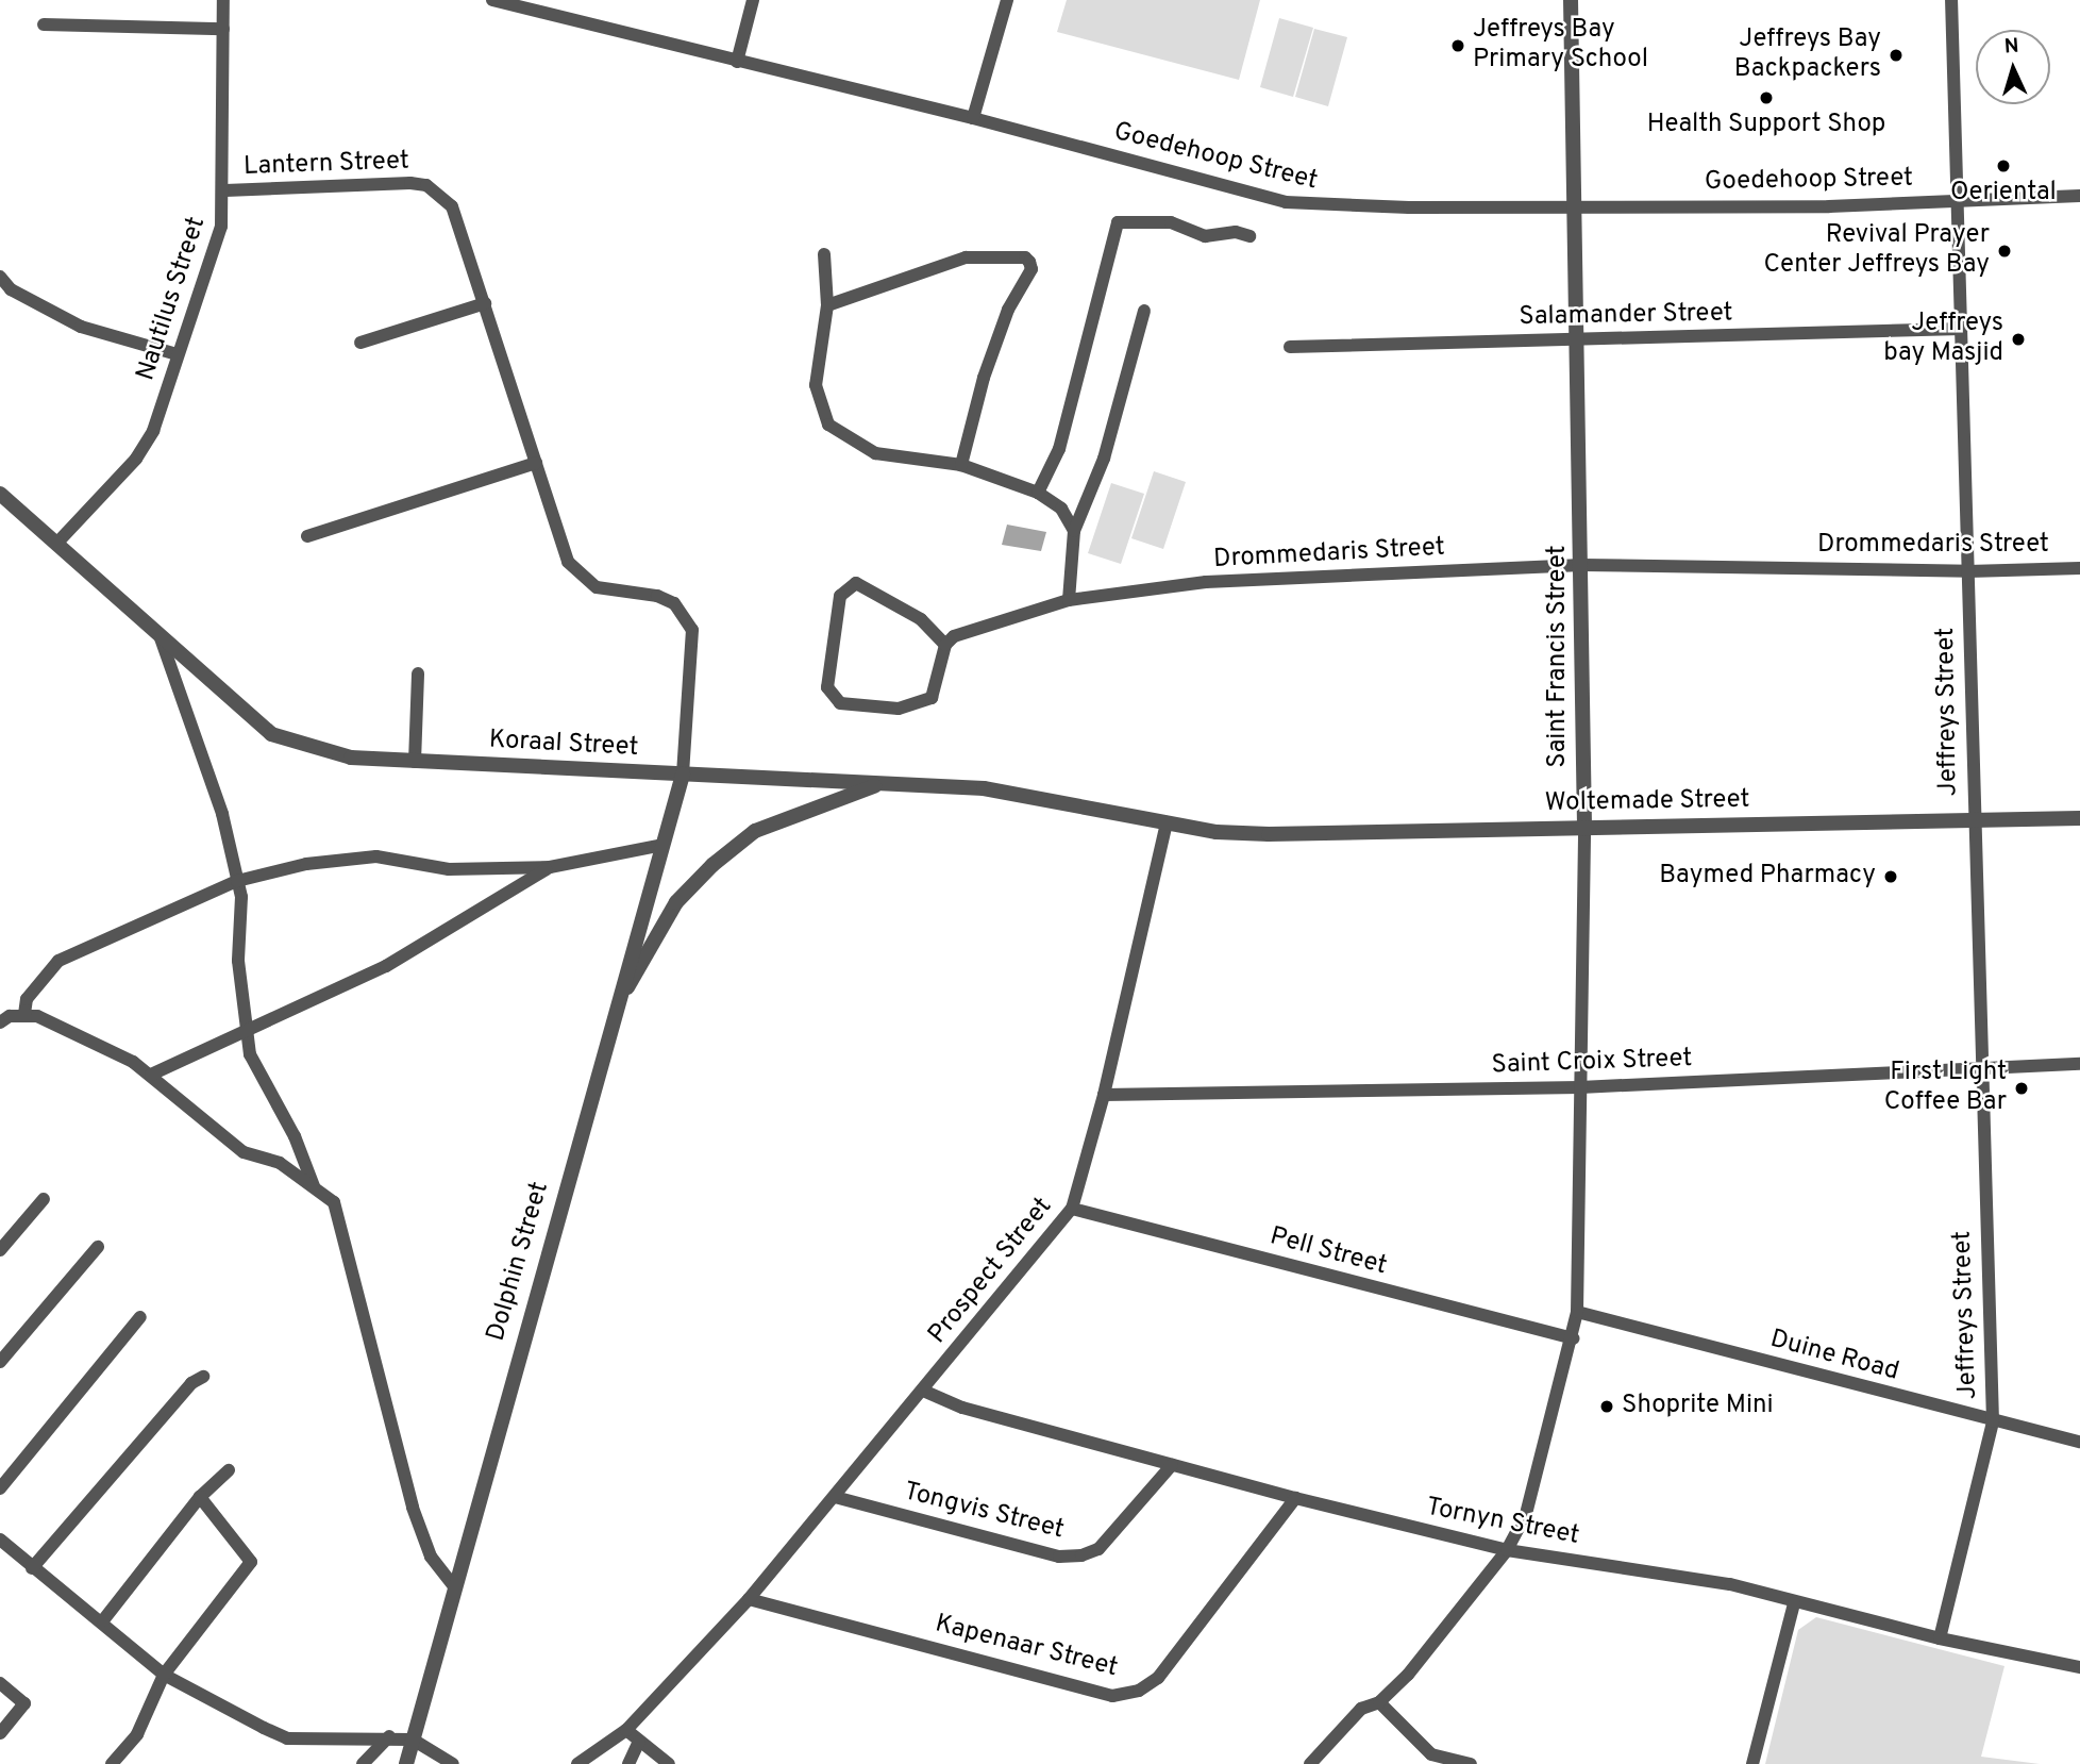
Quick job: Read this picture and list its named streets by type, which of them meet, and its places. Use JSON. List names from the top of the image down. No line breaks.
{"streets":{"street":["Goedehoop Street","Lantern Street","Nautilus Street","Salamander Street","Drommedaris Street","Saint Francis Street","Jeffreys Street","Koraal Street","Woltemade Street","Saint Croix Street","Pell Street","Dolphin Street","Prospect Street","Duine Road","Tongvis Street","Tornyn Street","Kapenaar Street"]},"crossings":[["Goedehoop Street","Saint Francis Street"],["Goedehoop Street","Jeffreys Street"],["Lantern Street","Nautilus Street"],["Lantern Street","Koraal Street"],["Lantern Street","Dolphin Street"],["Nautilus Street","Koraal Street"],["Salamander Street","Saint Francis Street"],["Salamander Street","Jeffreys Street"],["Drommedaris Street","Saint Francis Street"],["Drommedaris Street","Jeffreys Street"],["Saint Francis Street","Woltemade Street"],["Saint Francis Street","Saint Croix Street"],["Saint Francis Street","Pell Street"],["Saint Francis Street","Duine Road"],["Saint Francis Street","Tornyn Street"],["Jeffreys Street","Woltemade Street"],["Jeffreys Street","Saint Croix Street"],["Jeffreys Street","Duine Road"],["Jeffreys Street","Tornyn Street"],["Koraal Street","Woltemade Street"],["Koraal Street","Dolphin Street"],["Koraal Street","Prospect Street"],["Saint Croix Street","Prospect Street"],["Pell Street","Prospect Street"],["Prospect Street","Tongvis Street"],["Prospect Street","Tornyn Street"],["Prospect Street","Kapenaar Street"],["Tongvis Street","Tornyn Street"],["Tornyn Street","Kapenaar Street"]],"places":["Jeffreys Bay Primary School","Jeffreys Bay Backpackers","Health Support Shop","Oeriental","Revival Prayer Center Jeffreys Bay","Jeffreys bay Masjid","Baymed Pharmacy","First Light Coffee Bar","Shoprite Mini"],"north":"top"}
